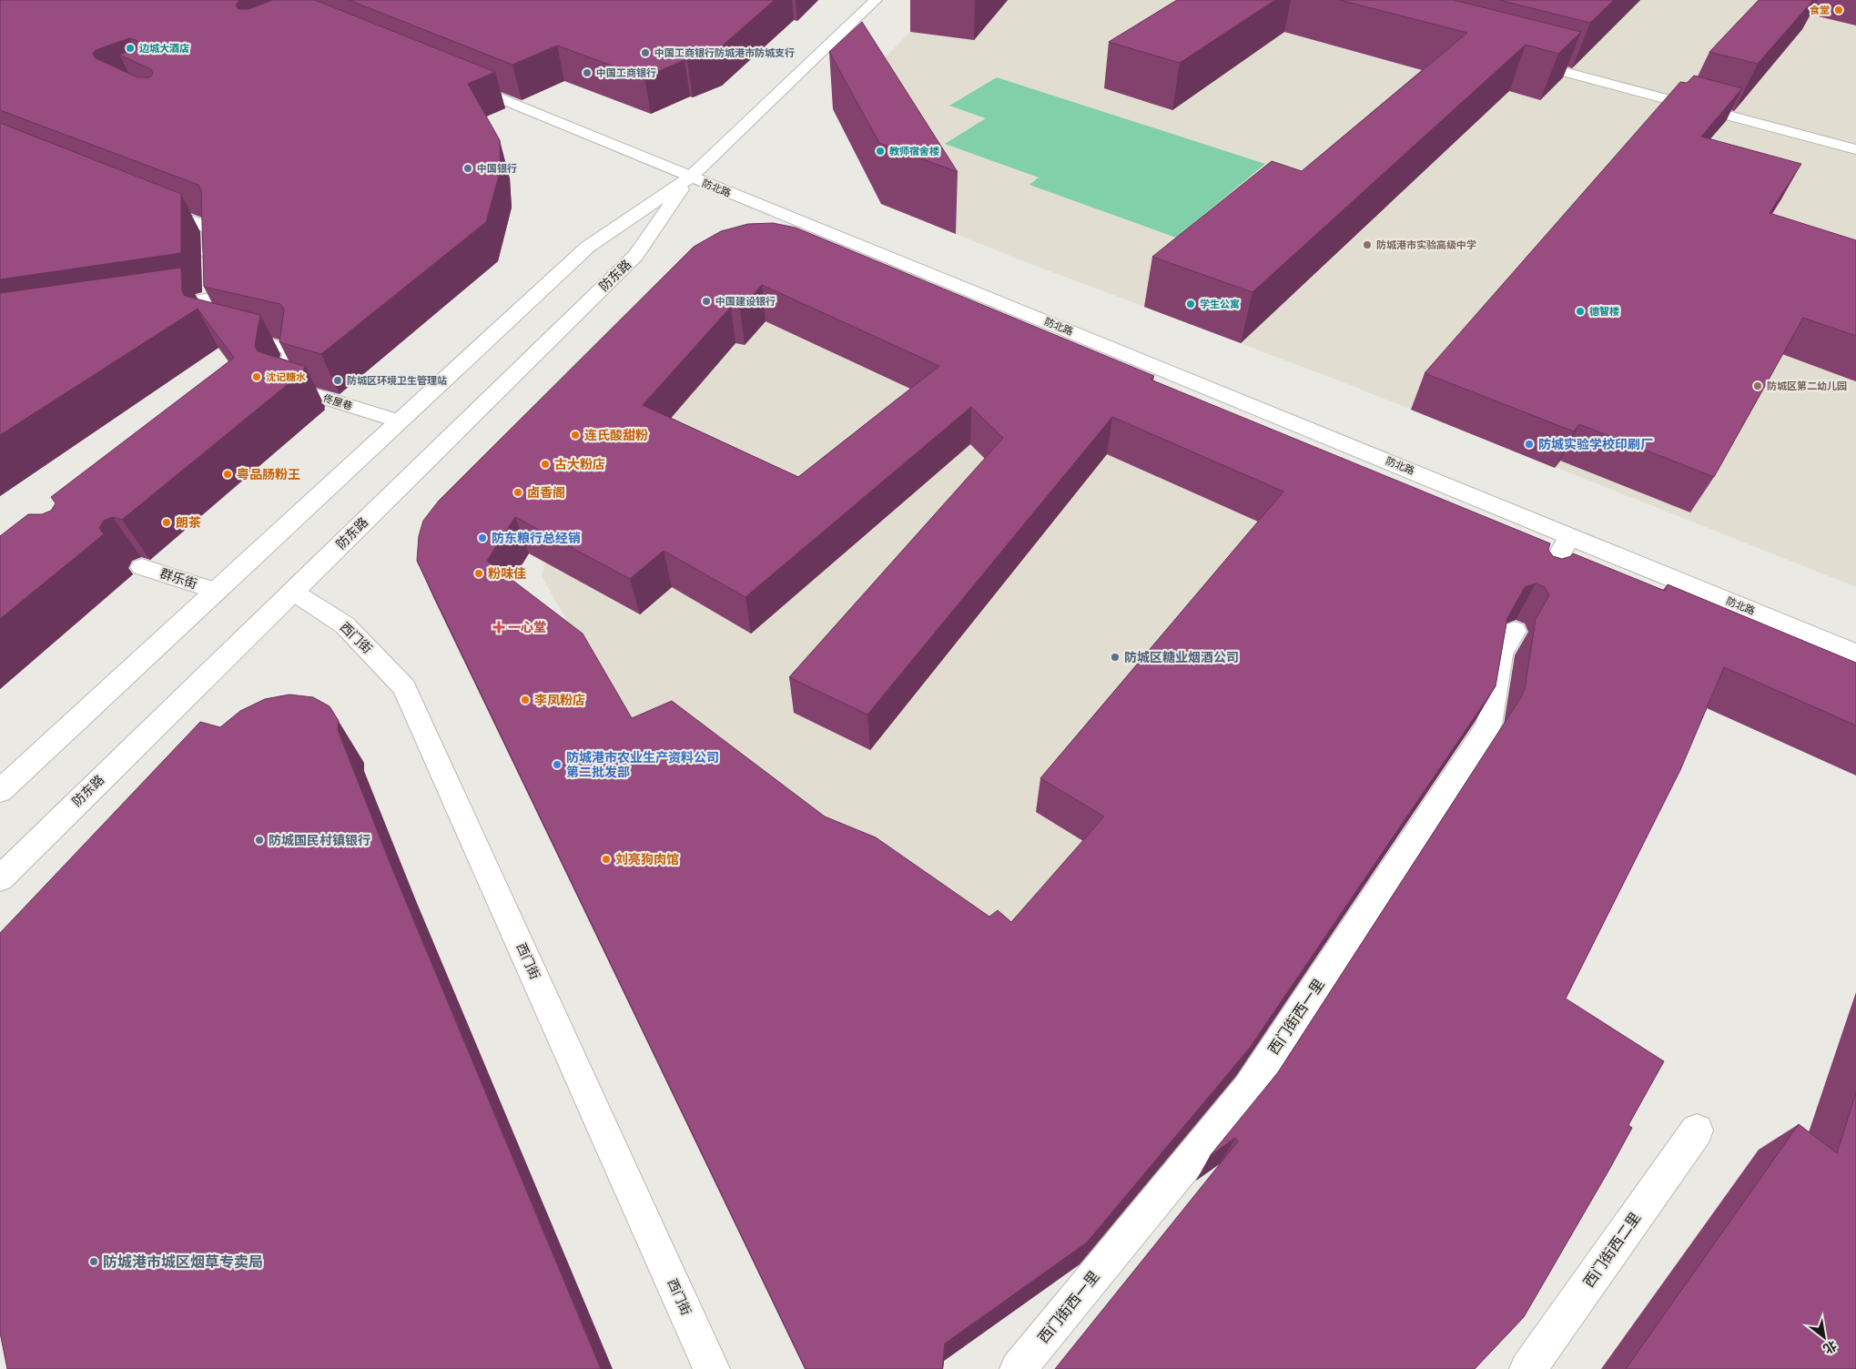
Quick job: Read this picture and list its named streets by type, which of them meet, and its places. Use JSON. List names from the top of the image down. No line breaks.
{"streets":{"main road":["防北路","防东路","佟屋巷","群乐街","西门街","西门街西一里","西门街西二里"]},"crossings":[["防北路","防东路"],["防东路","佟屋巷"],["防东路","群乐街"],["防东路","西门街"]],"places":{"other":["食堂","边城大酒店","中国工商银行防城港市防城支行","中国工商银行","教师宿舍楼","中国银行","防城港市实验高级中学","中国建设银行","学生公寓","德智楼","沈记糖水","防城区环境卫生管理站","防城区第二幼儿园","连氏酸甜粉","防城实验学校印刷厂","古大粉店","粤品肠粉王","卤香阁","朗茶","防东粮行总经销","粉味佳","防城区糖业烟酒公司","李凤粉店","防城港市农业生产资料公司 第二批发部","防城国民村镇银行","刘亮狗肉馆","防城港市城区烟草专卖局"],"health":["一心堂"]},"north":"bottom right"}
